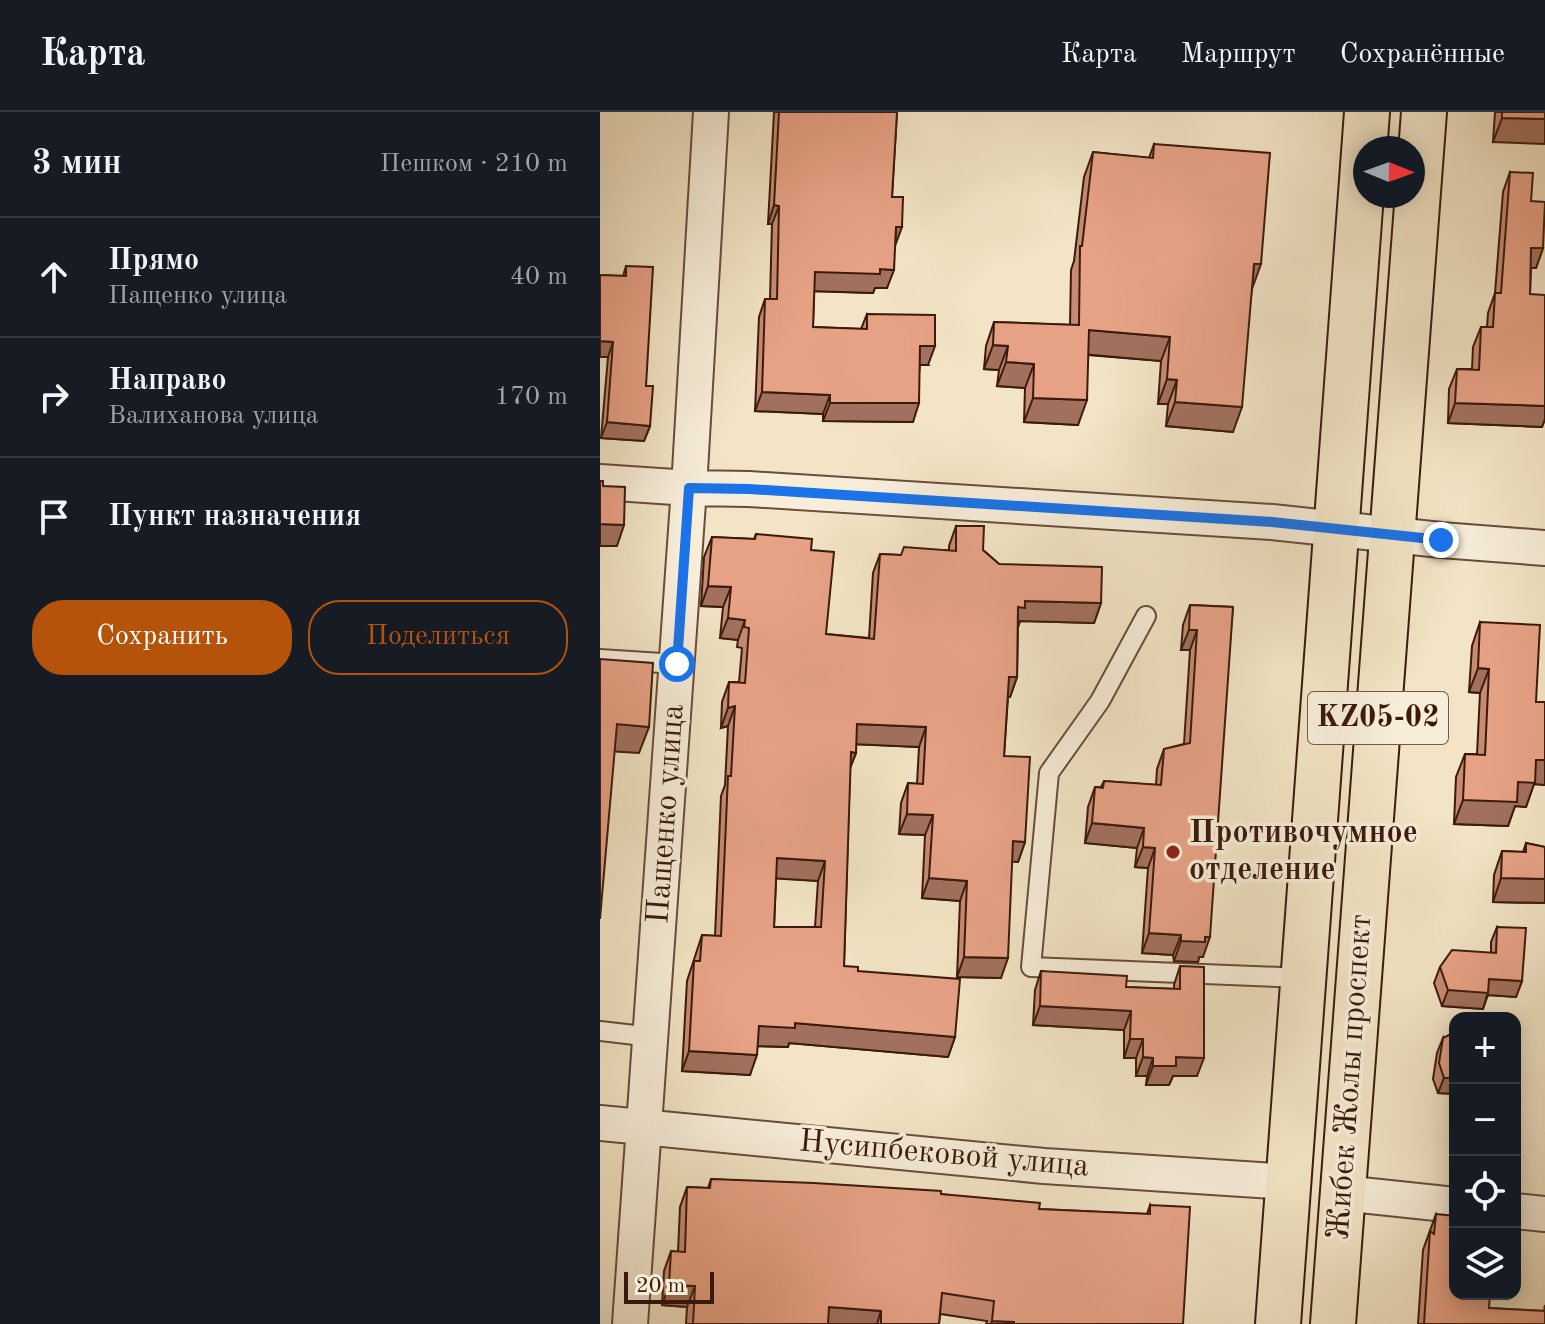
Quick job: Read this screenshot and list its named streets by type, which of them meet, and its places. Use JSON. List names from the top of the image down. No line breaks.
{"streets":{"highway":["KZ05-02","Жибек Жолы проспект"],"street":["Пащенко улица","Нусипбековой улица"]},"crossings":[["Пащенко улица","Нусипбековой улица"],["Жибек Жолы проспект","Нусипбековой улица"]],"places":["Противочумное отделение"],"scale_bar":"20 m","north":"right","page":{"header":"Карта","nav":["Карта","Маршрут","Сохранённые"],"heading":["3 мин","Пешком · 210 m"],"list":[["Прямо","Пащенко улица","40 m"],["Направо","Валиханова улица","170 m"],"Пункт назначения"],"buttons":["Сохранить","Поделиться"],"map_buttons":["+","−"],"scale":"20 m"}}
